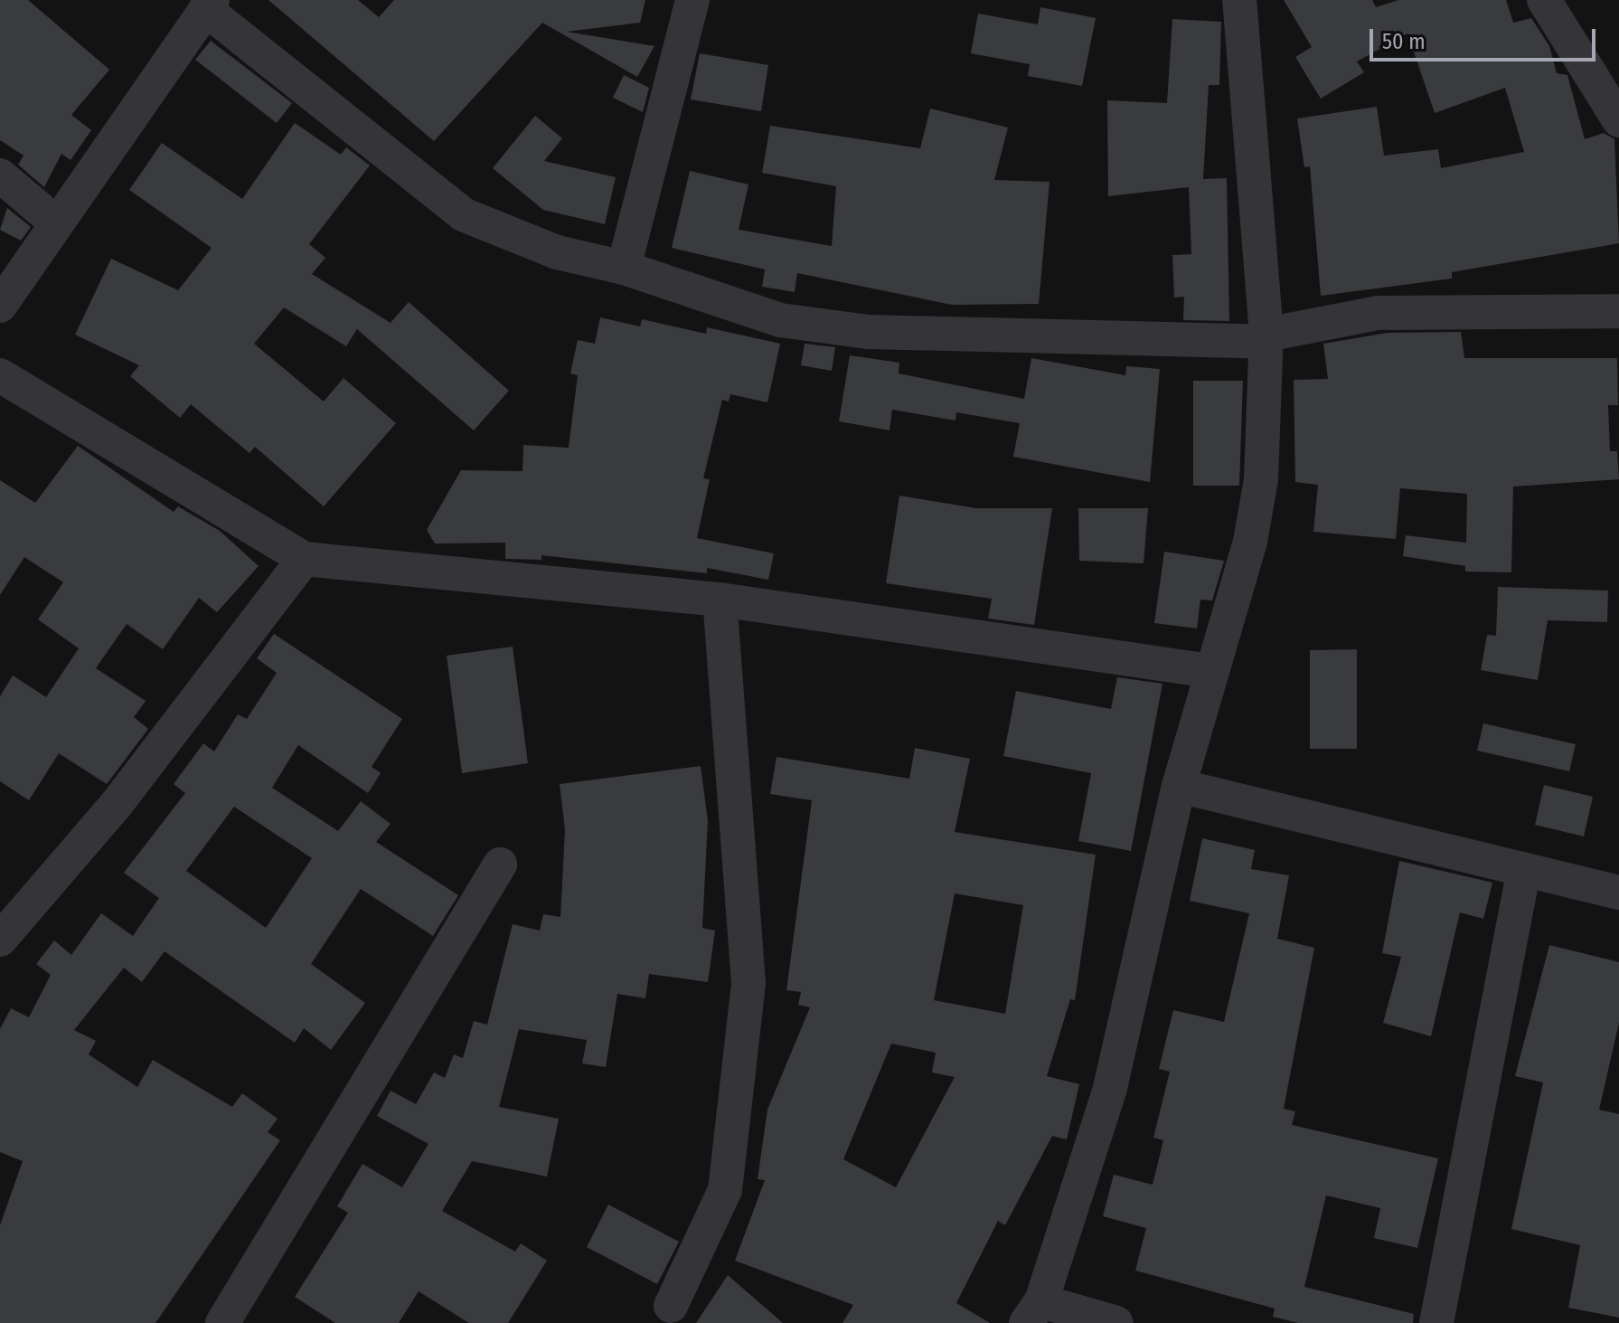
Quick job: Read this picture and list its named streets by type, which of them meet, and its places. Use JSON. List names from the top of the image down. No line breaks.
{"scale_bar":"50 m"}
